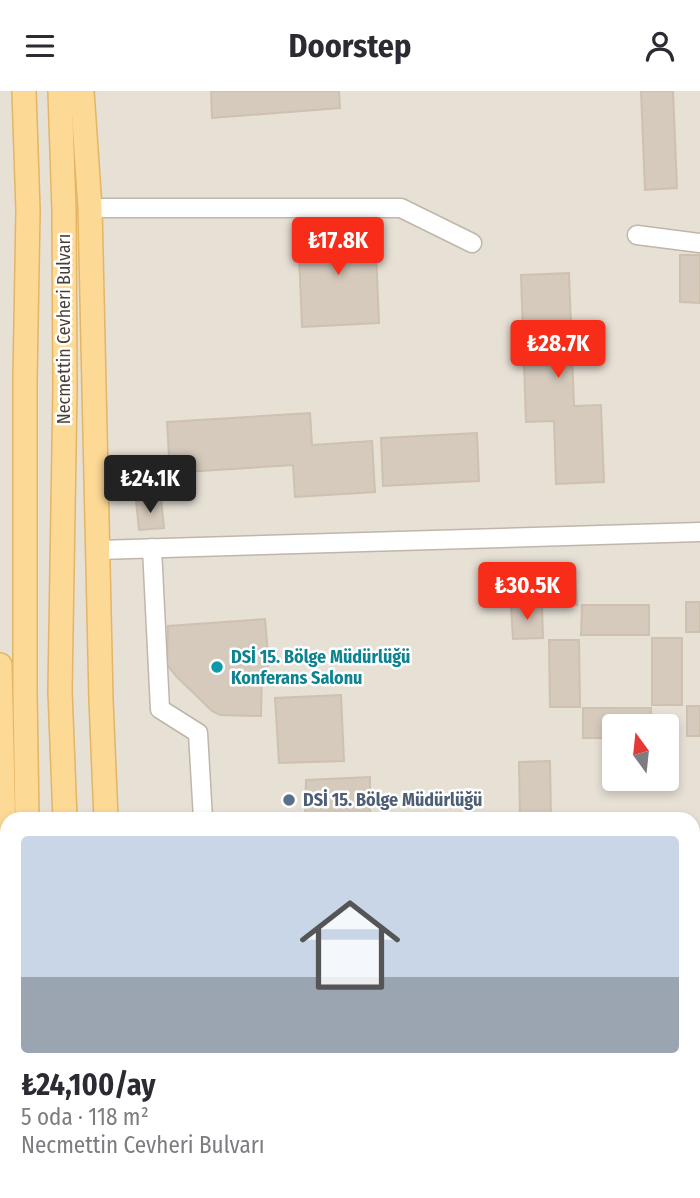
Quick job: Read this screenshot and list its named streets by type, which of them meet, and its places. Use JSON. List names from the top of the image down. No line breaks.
{"streets":{"main road":["Necmettin Cevheri Bulvarı"]},"places":["DSİ 15. Bölge Müdürlüğü Konferans Salonu","DSİ 15. Bölge Müdürlüğü"],"north":"top","page":{"header":"Doorstep","price":["₺17.8K","₺28.7K","₺24.1K","₺30.5K"],"list":[{"name":"₺24,100/ay","note":"5 oda · 118 m² · Necmettin Cevheri Bulvarı"}]}}
